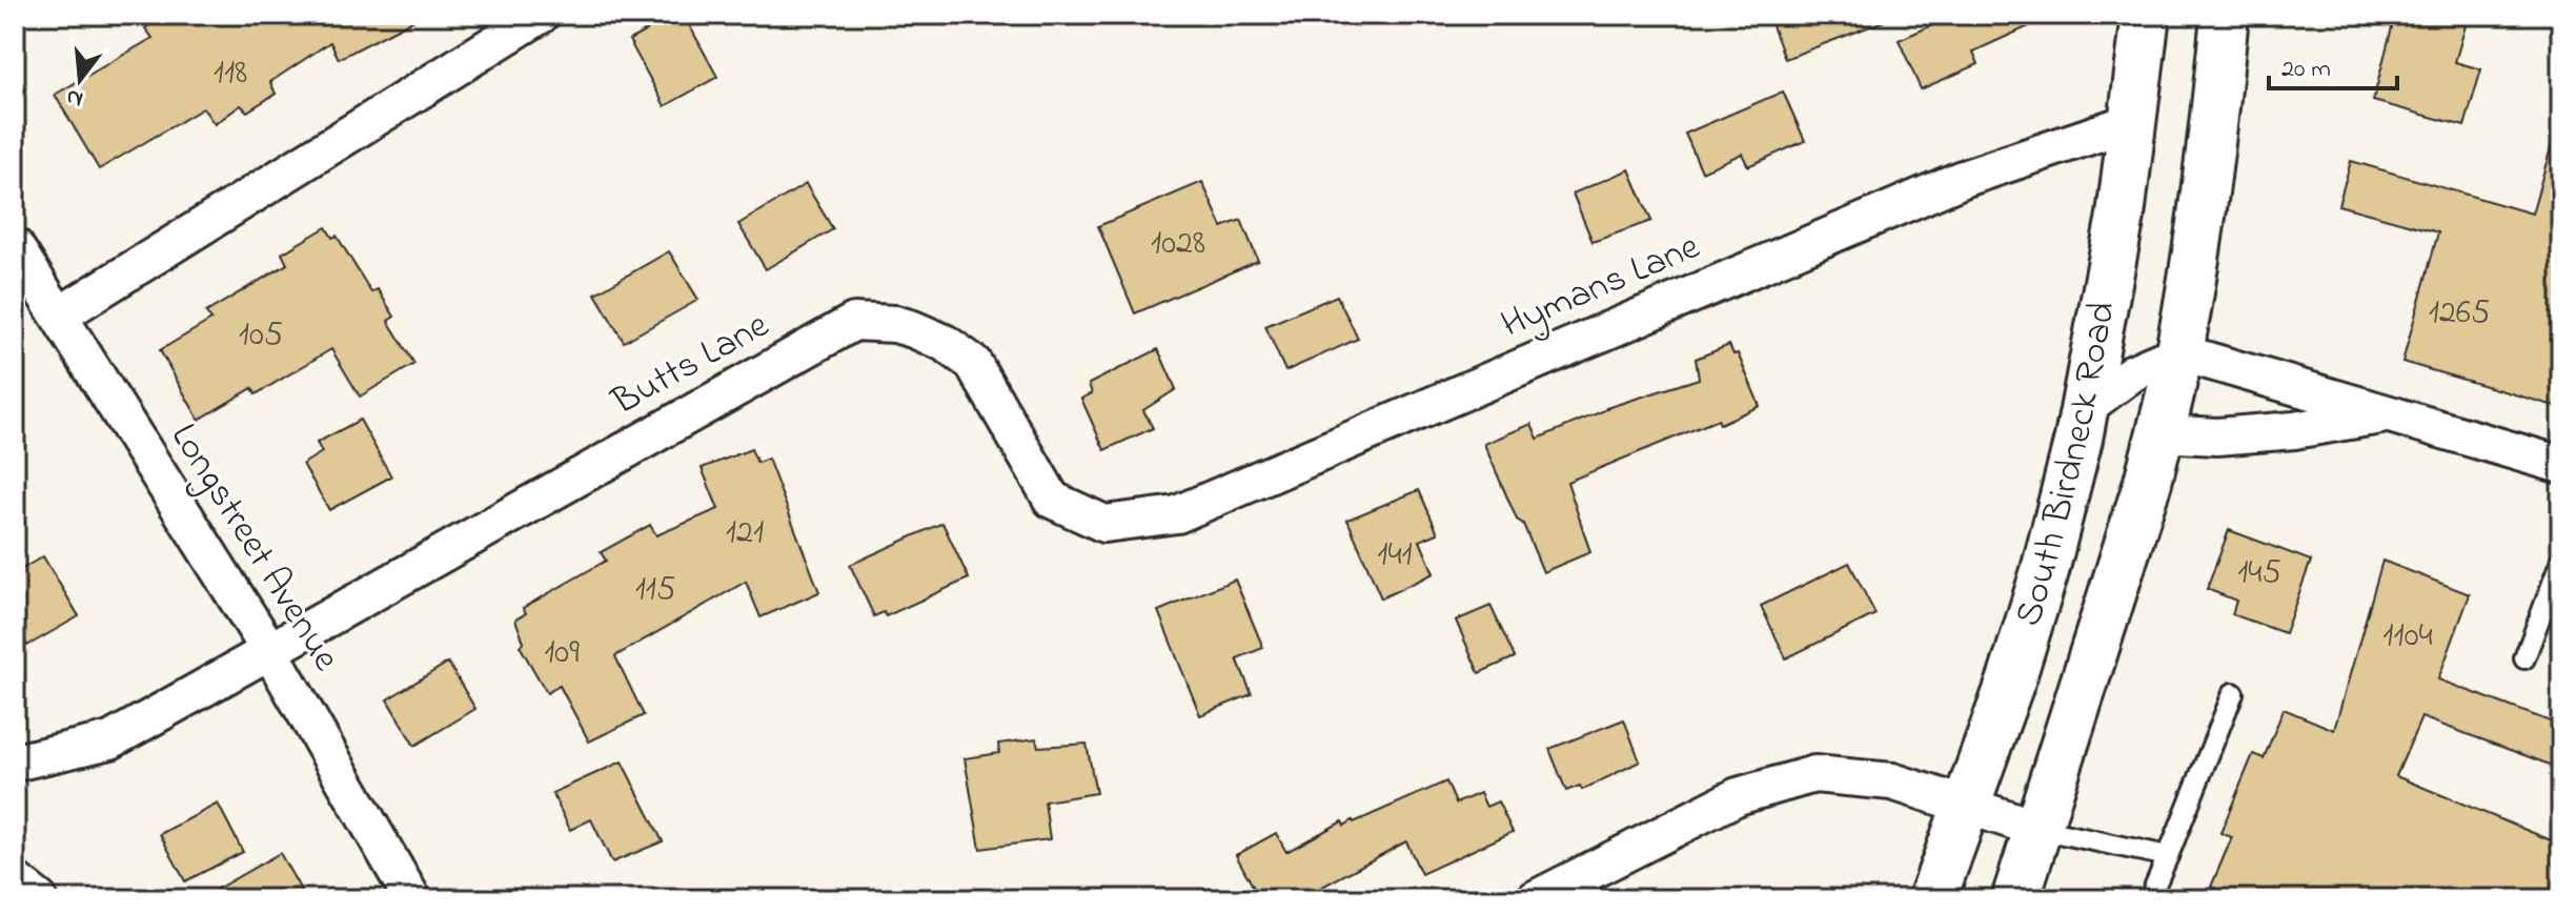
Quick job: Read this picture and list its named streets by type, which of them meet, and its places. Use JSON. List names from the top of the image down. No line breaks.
{"streets":{"main road":["South Birdneck Road"],"street":["Hymans Lane","Butts Lane","Longstreet Avenue"]},"crossings":[["Hymans Lane","Butts Lane"],["Hymans Lane","South Birdneck Road"],["Butts Lane","Longstreet Avenue"]],"house_numbers":["118","1028","1265","105","121","141","145","115","1104","109"],"scale_bar":"20 m","north":"bottom"}
